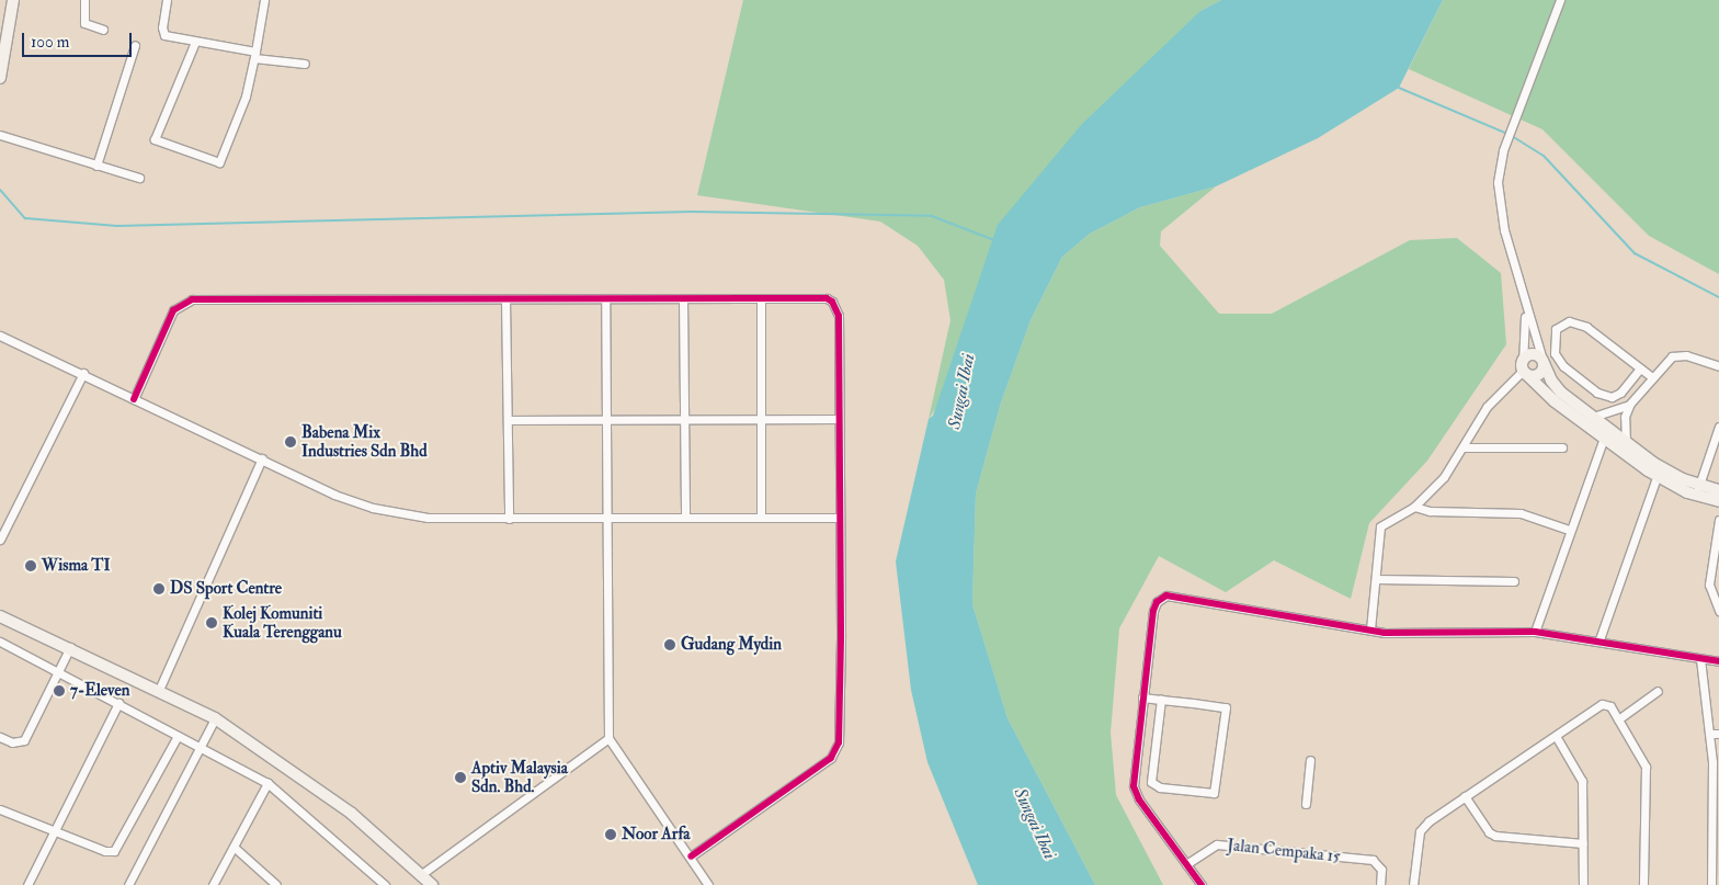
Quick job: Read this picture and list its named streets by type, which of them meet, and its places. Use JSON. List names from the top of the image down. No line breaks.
{"streets":{"street":["Jalan Cempaka 15"]},"water":["Sungai Ibai"],"places":["Babena Mix Industries Sdn Bhd","Wisma TI","DS Sport Centre","Kolej Komuniti Kuala Terengganu","Gudang Mydin","7-Eleven","Aptiv Malaysia Sdn. Bhd.","Noor Arfa"],"scale_bar":"100 m"}
